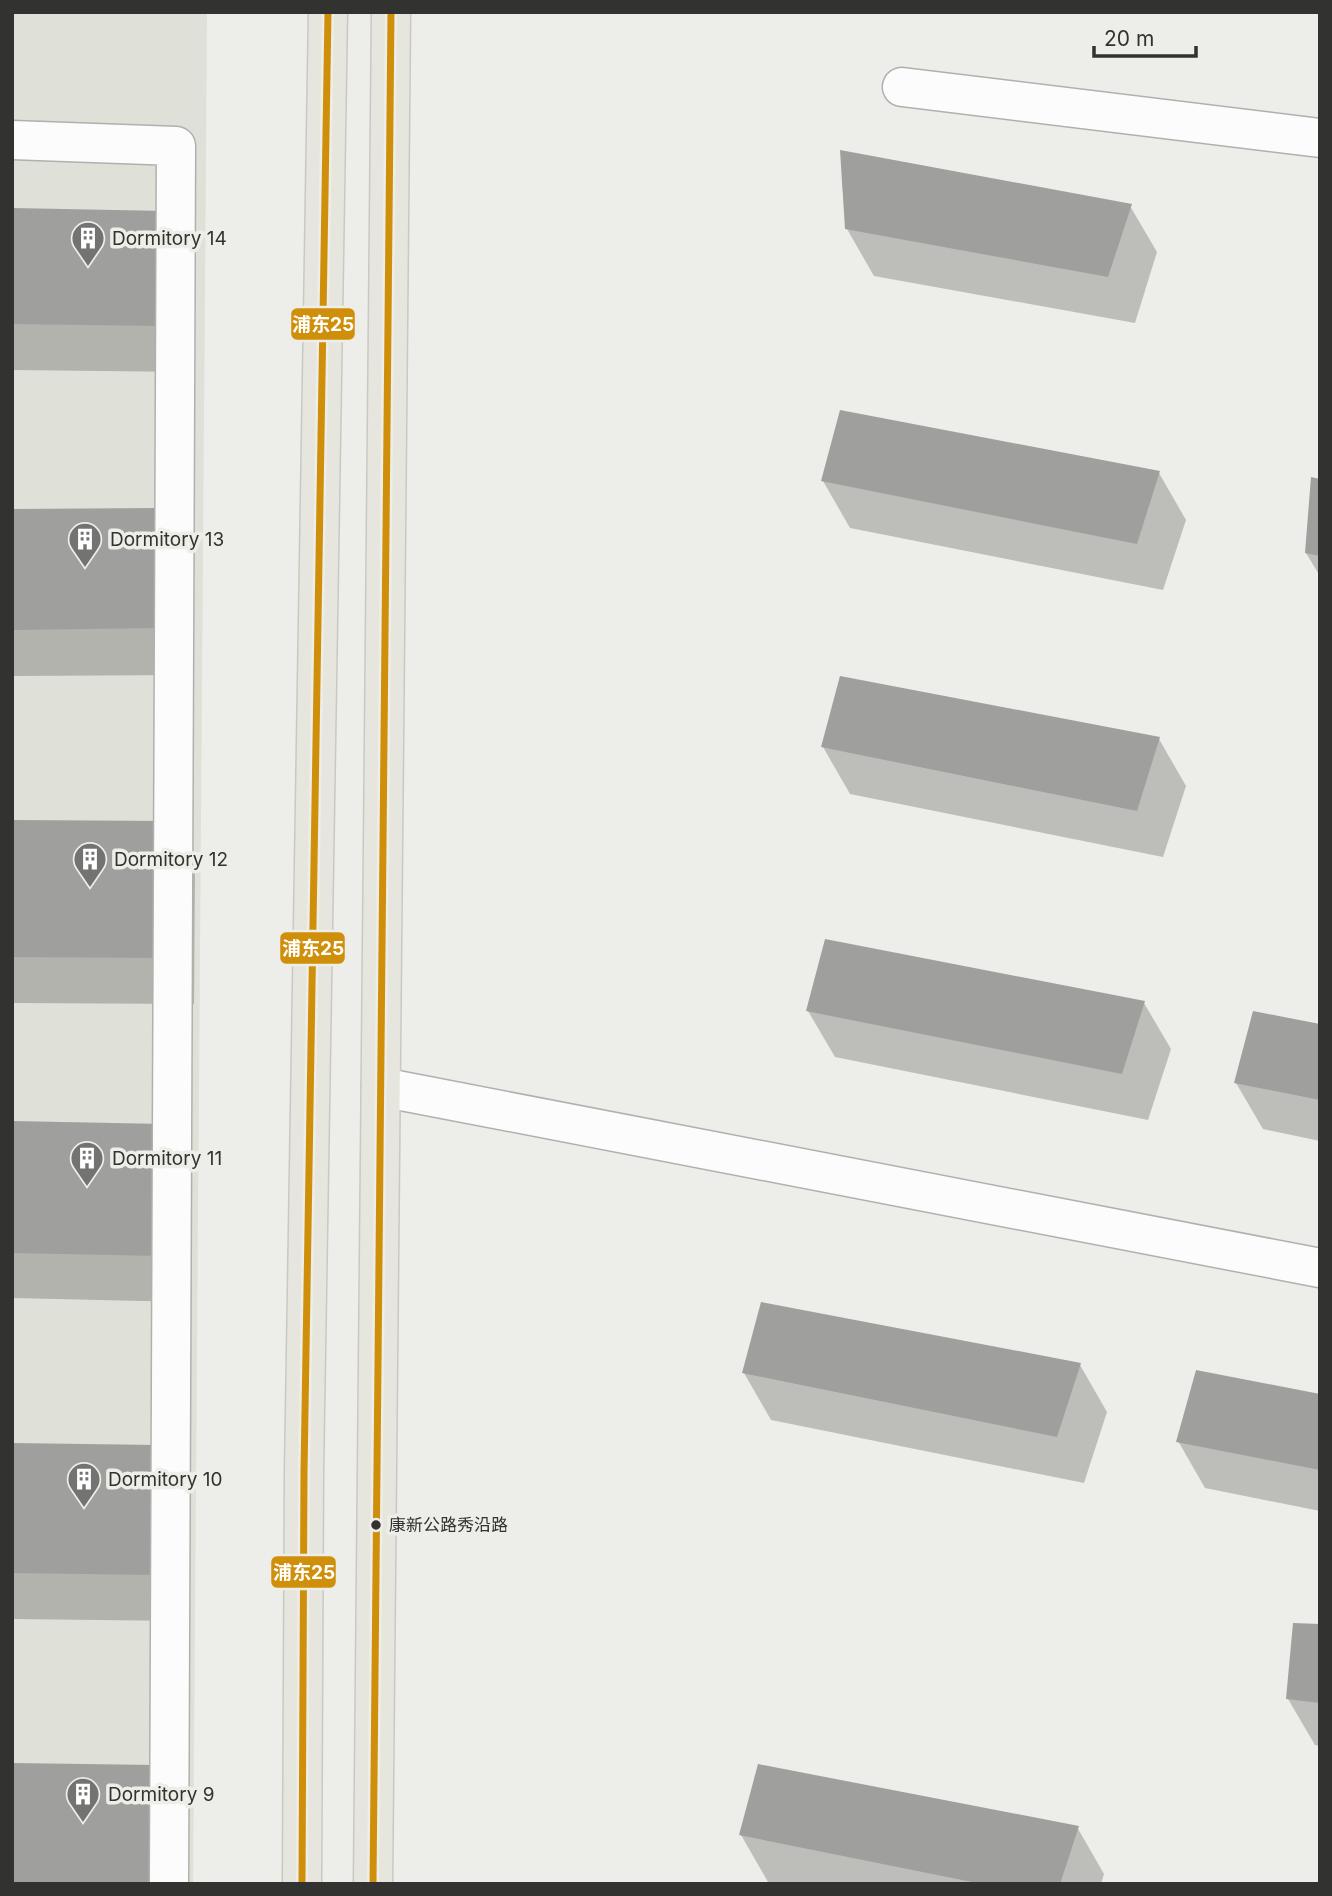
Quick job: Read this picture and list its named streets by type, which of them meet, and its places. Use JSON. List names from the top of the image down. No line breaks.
{"places":{"building":["Dormitory 14","Dormitory 13","Dormitory 12","Dormitory 11","Dormitory 10","Dormitory 9"],"other":["康新公路秀沿路"]},"lines":["transit line 浦东25"],"scale_bar":"20 m"}
